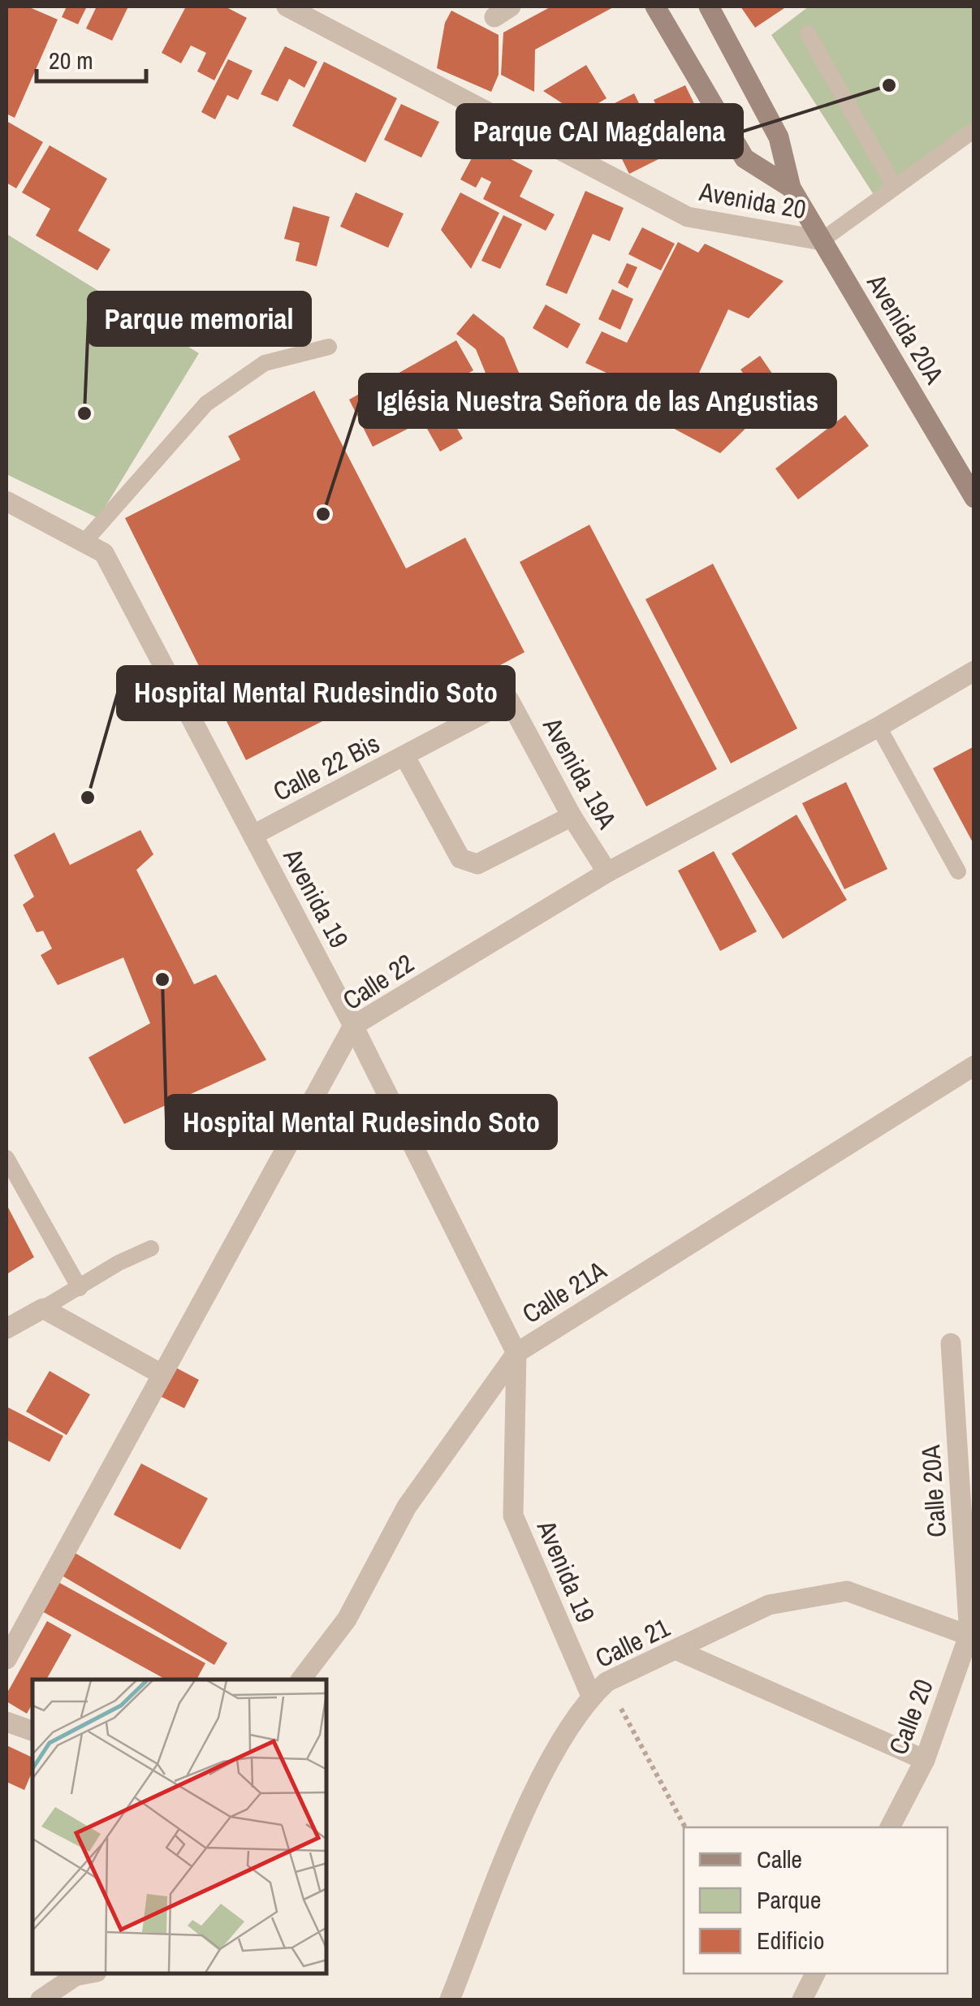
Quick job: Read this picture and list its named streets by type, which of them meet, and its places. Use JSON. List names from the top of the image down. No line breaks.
{"streets":{"main road":["Avenida 20A"],"street":["Avenida 20","Calle 22 Bis","Avenida 19A","Avenida 19","Calle 22","Calle 21A","Calle 20A","Calle 21","Calle 20"]},"crossings":[["Avenida 20","Avenida 20A"],["Calle 22 Bis","Avenida 19A"],["Calle 22 Bis","Avenida 19"],["Avenida 19A","Calle 22"],["Avenida 19","Calle 22"],["Avenida 19","Calle 21A"],["Avenida 19","Calle 21"],["Calle 20A","Calle 21"],["Calle 20A","Calle 20"],["Calle 21","Calle 20"]],"places":["Parque CAI Magdalena","Parque memorial","Iglésia Nuestra Señora de las Angustias","Hospital Mental Rudesindio Soto","Hospital Mental Rudesindo Soto"],"legend":["Calle","Parque","Edificio"],"scale_bar":"20 m"}
